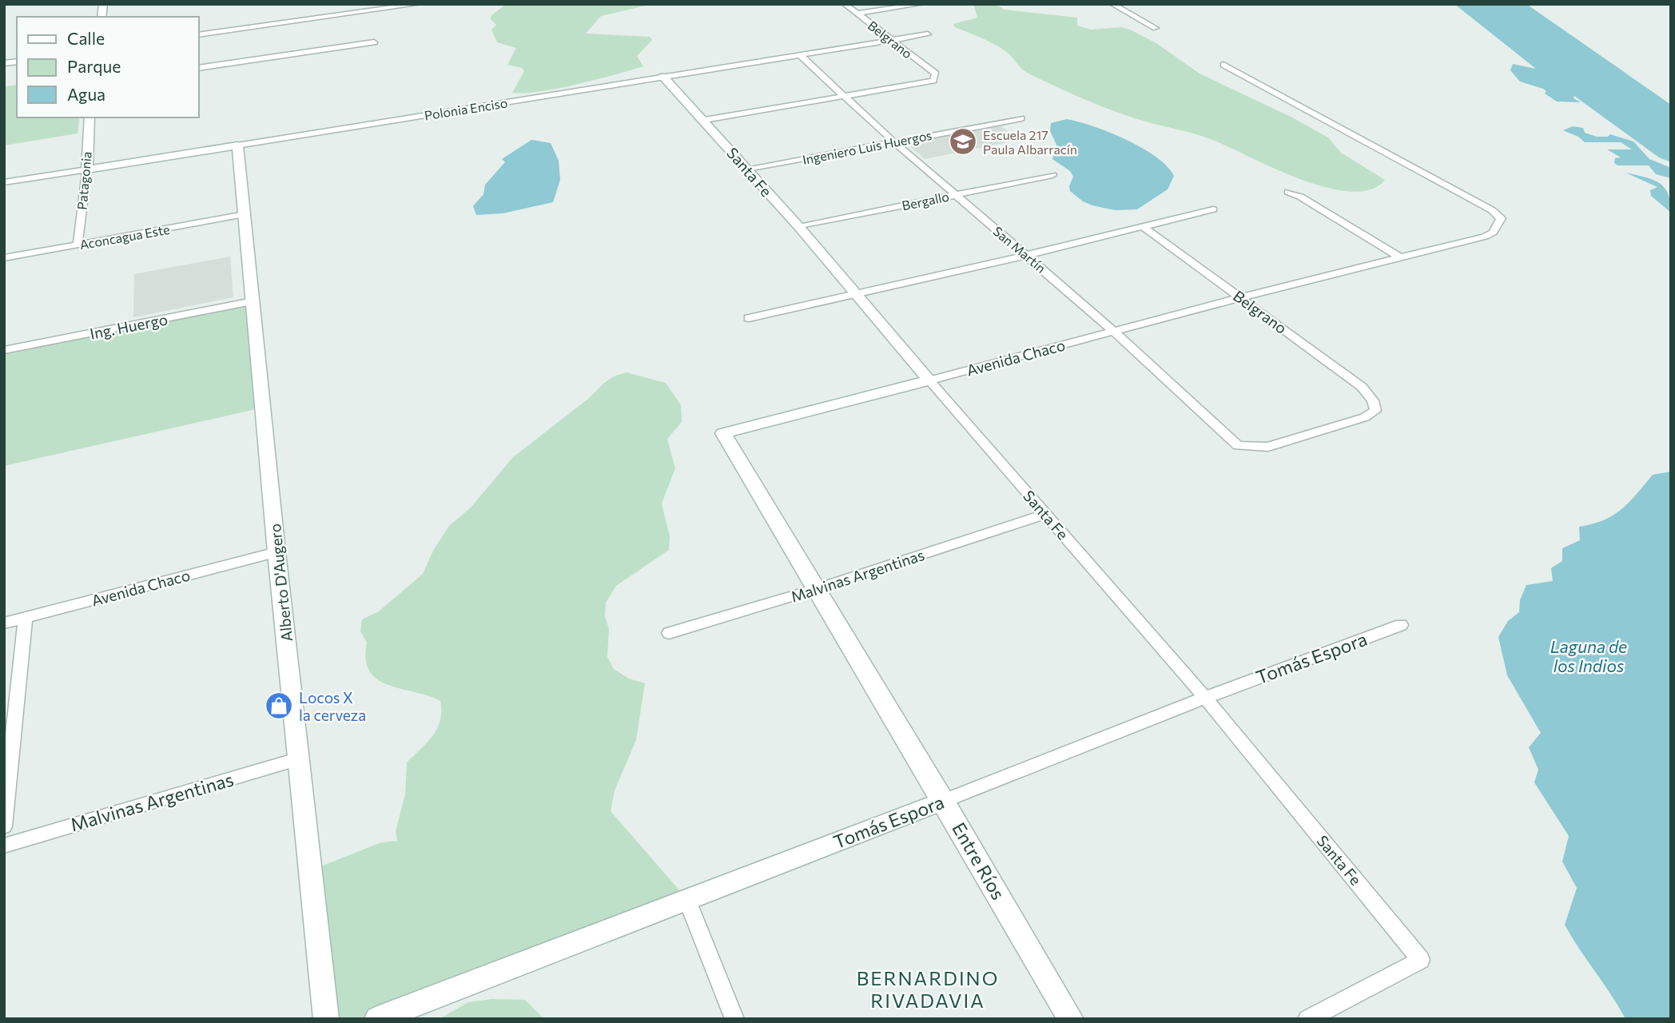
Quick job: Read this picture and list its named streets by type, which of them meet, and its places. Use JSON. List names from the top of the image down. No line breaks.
{"streets":{"main road":["Polonia Enciso","Santa Fe","Patagonia","Avenida Chaco","Alberto D'Augero","Tomás Espora","Entre Ríos"],"street":["Belgrano","Ingeniero Luis Huergos","Bergallo","Aconcagua Este","San Martín","Ing. Huergo","Malvinas Argentinas"]},"crossings":[["Belgrano","Polonia Enciso"],["Belgrano","San Martín"],["Belgrano","Avenida Chaco"],["Polonia Enciso","Santa Fe"],["Polonia Enciso","Patagonia"],["Polonia Enciso","San Martín"],["Polonia Enciso","Alberto D'Augero"],["Ingeniero Luis Huergos","Santa Fe"],["Ingeniero Luis Huergos","San Martín"],["Santa Fe","Bergallo"],["Santa Fe","Avenida Chaco"],["Santa Fe","Malvinas Argentinas"],["Santa Fe","Tomás Espora"],["Patagonia","Aconcagua Este"],["Bergallo","San Martín"],["Aconcagua Este","Alberto D'Augero"],["San Martín","Avenida Chaco"],["Ing. Huergo","Alberto D'Augero"],["Avenida Chaco","Malvinas Argentinas"],["Avenida Chaco","Alberto D'Augero"],["Avenida Chaco","Entre Ríos"],["Malvinas Argentinas","Alberto D'Augero"],["Malvinas Argentinas","Entre Ríos"],["Tomás Espora","Entre Ríos"]],"districts":["BERNARDINO RIVADAVIA"],"water":["Laguna de los Indios"],"places":{"school or university":["Escuela 217 Paula Albarracín"],"shop":["Locos X la cerveza"]},"legend":["Calle","Parque","Agua"]}
